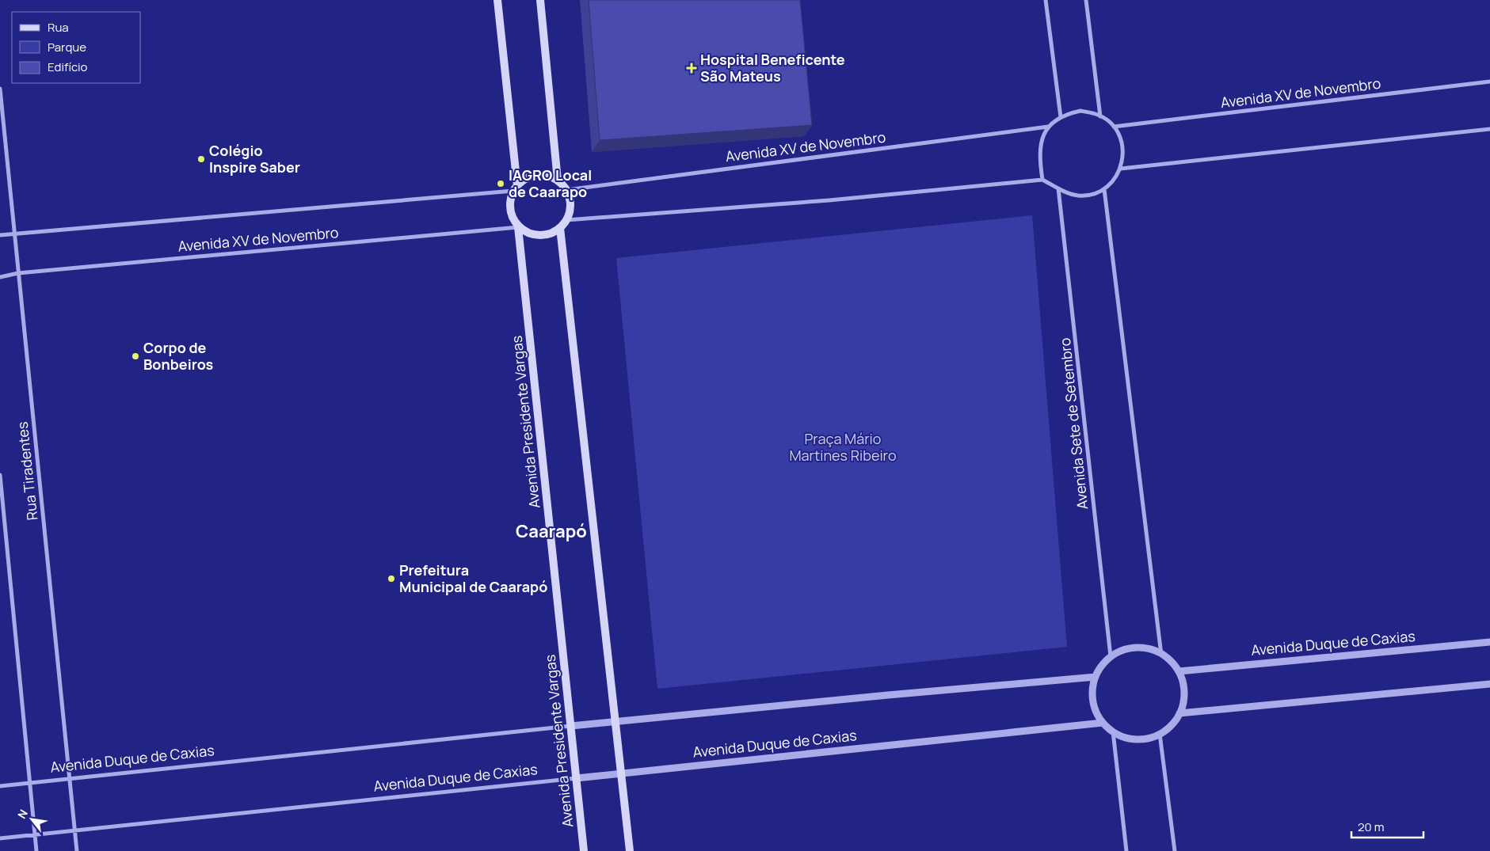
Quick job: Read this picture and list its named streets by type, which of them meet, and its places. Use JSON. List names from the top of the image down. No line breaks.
{"streets":{"main road":["Avenida Presidente Vargas"],"street":["Avenida XV de Novembro","Avenida Sete de Setembro","Rua Tiradentes","Avenida Duque de Caxias"]},"crossings":[["Avenida XV de Novembro","Avenida Presidente Vargas"],["Avenida XV de Novembro","Avenida Sete de Setembro"],["Avenida XV de Novembro","Rua Tiradentes"],["Avenida Presidente Vargas","Avenida Duque de Caxias"],["Avenida Sete de Setembro","Avenida Duque de Caxias"],["Rua Tiradentes","Avenida Duque de Caxias"]],"districts":["Caarapó"],"parks":["Praça Mário Martines Ribeiro"],"places":{"health":["Hospital Beneficente São Mateus"],"other":["Colégio Inspire Saber","IAGRO Local de Caarapo","Corpo de Bonbeiros","Prefeitura Municipal de Caarapó"]},"legend":["Rua","Parque","Edifício"],"scale_bar":"20 m","north":"top left"}
